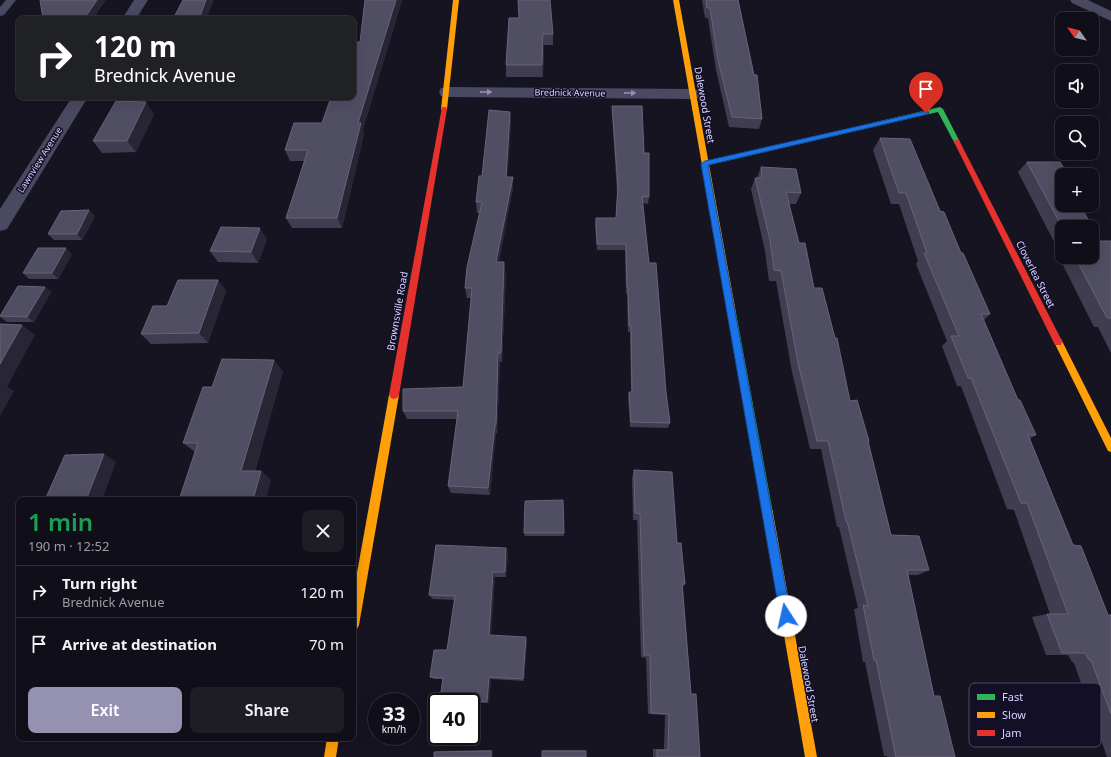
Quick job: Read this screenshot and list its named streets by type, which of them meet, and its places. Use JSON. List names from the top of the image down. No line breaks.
{"streets":{"street":["Brednick Avenue","Dalewood Street","Lawnview Avenue","Cloverlea Street","Brownsville Road"]},"crossings":[["Brednick Avenue","Dalewood Street"],["Brednick Avenue","Brownsville Road"],["Dalewood Street","Cloverlea Street"]],"one_way":["Brednick Avenue"],"legend":["Fast","Slow","Jam"],"north":"top left","page":{"map_buttons":["+","−"],"turn":["120 m","Brednick Avenue"],"heading":["1 min","190 m · 12:52"],"list":[{"name":"Turn right","note":"Brednick Avenue","value":"120 m"},{"name":"Arrive at destination","value":"70 m"}],"buttons":["Exit","Share"],"speed":"33 km/h","limit":"40"}}
